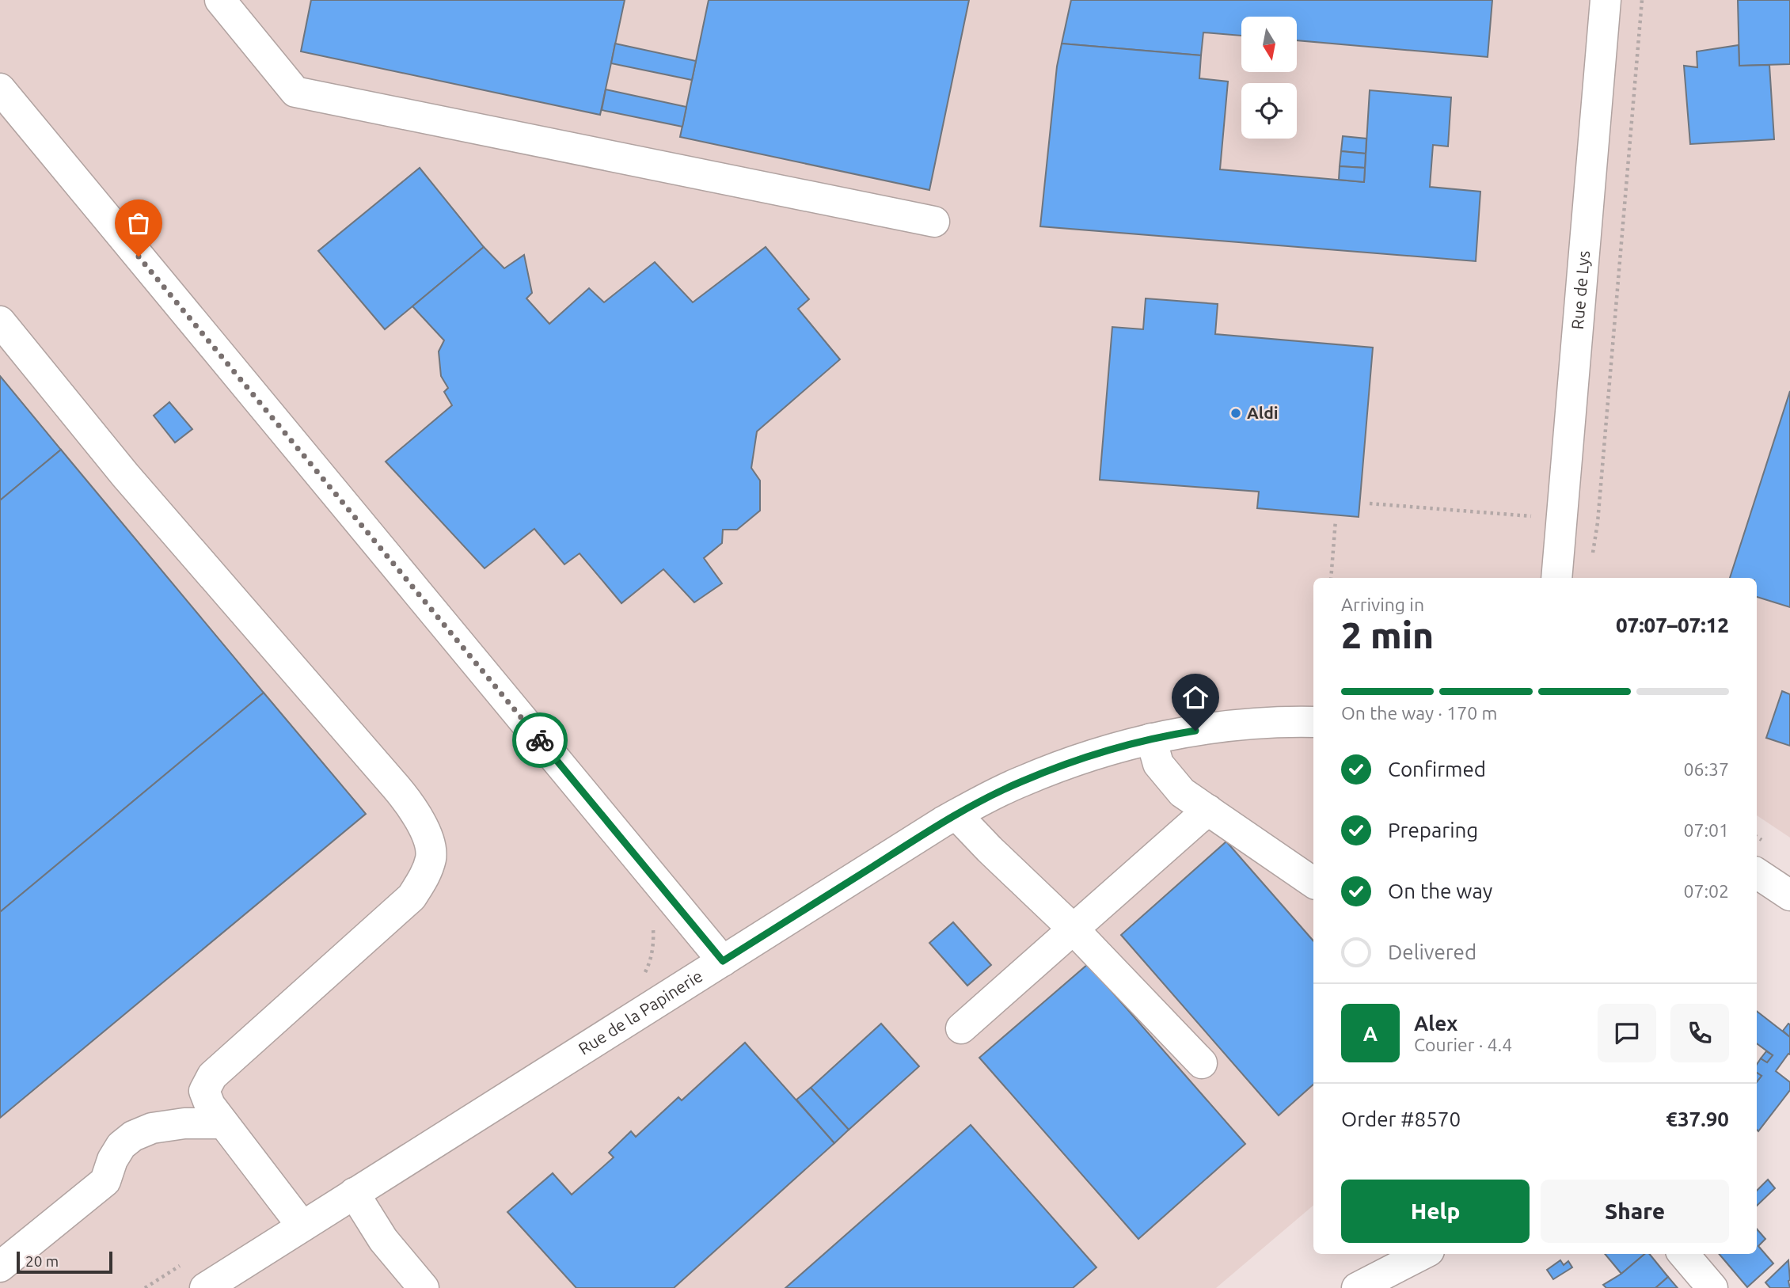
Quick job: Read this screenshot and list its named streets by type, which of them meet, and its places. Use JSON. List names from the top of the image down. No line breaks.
{"streets":{"street":["Rue de Lys","Rue de la Papinerie"]},"places":["Aldi"],"scale_bar":"20 m","north":"bottom","page":{"heading":["2 min","Arriving in","07:07–07:12"],"panel":["Alex","Courier · 4.4","Order #8570","€37.90"],"bar":"On the way · 170 m","list":[["Confirmed","06:37"],["Preparing","07:01"],["On the way","07:02"],"Delivered"],"round":"A","buttons":["Help","Share"],"scale":"20 m"}}
